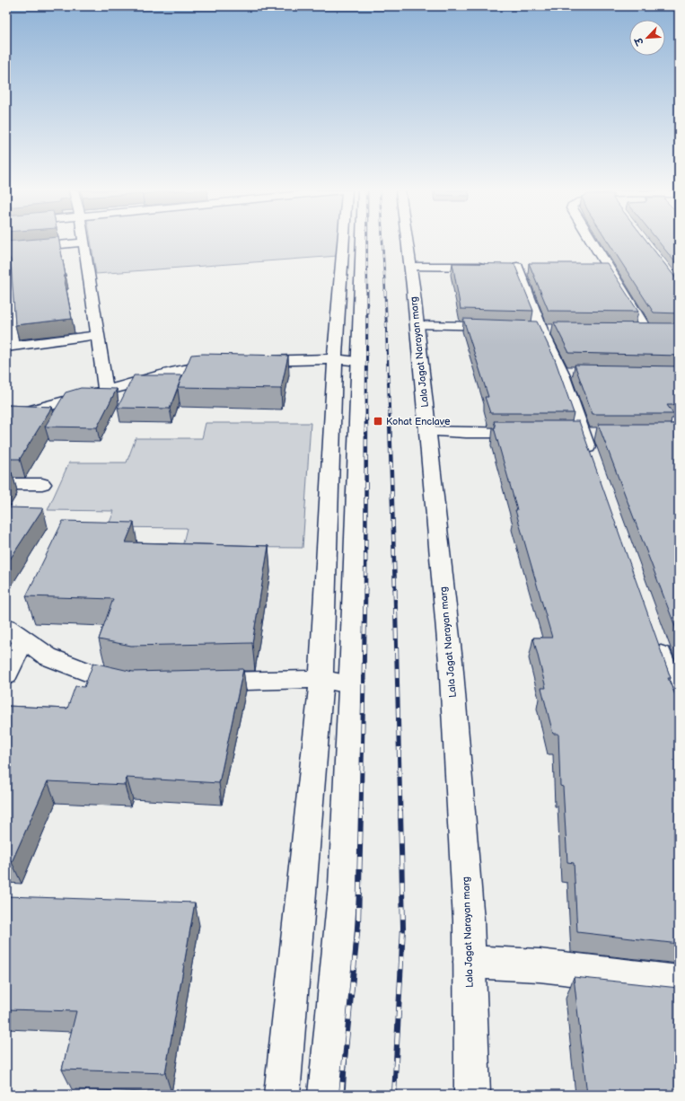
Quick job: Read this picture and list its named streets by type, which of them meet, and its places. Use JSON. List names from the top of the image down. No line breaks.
{"streets":{"street":["Lala Jagat Narayan marg"]},"places":{"transit":["Kohat Enclave"]},"north":"bottom left"}
